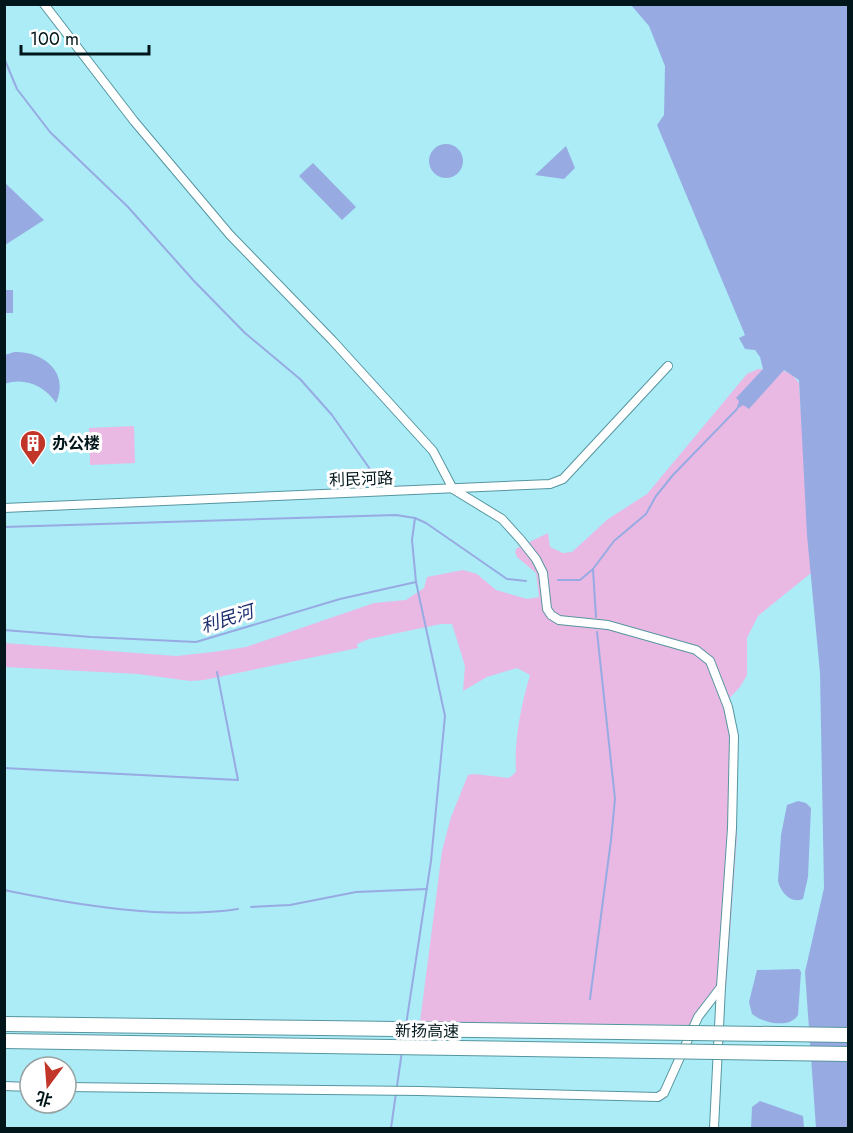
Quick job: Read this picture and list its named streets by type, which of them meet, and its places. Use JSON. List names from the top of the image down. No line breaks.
{"streets":{"highway":["新扬高速"],"street":["利民河路"]},"water":["利民河"],"places":{"building":["办公楼"]},"scale_bar":"100 m","north":"bottom"}
